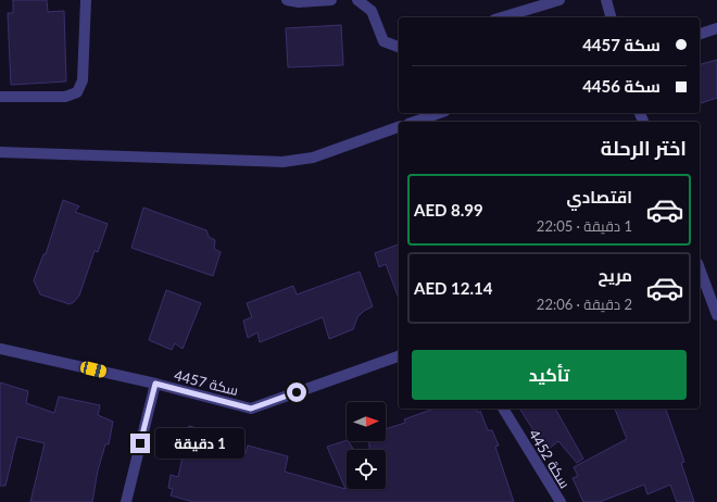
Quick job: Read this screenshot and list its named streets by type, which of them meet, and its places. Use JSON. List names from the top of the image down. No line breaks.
{"streets":{"street":["سكة 4457","سكة 4452"]},"north":"right","page":{"banner":["سكة 4457","سكة 4456"],"heading":"اختر الرحلة","list":[{"name":"اقتصادي","note":"1 دقيقة · 22:05","value":"AED 8.99"},{"name":"مريح","note":"2 دقيقة · 22:06","value":"AED 12.14"}],"buttons":"تأكيد","bubble":"1 دقيقة"}}
